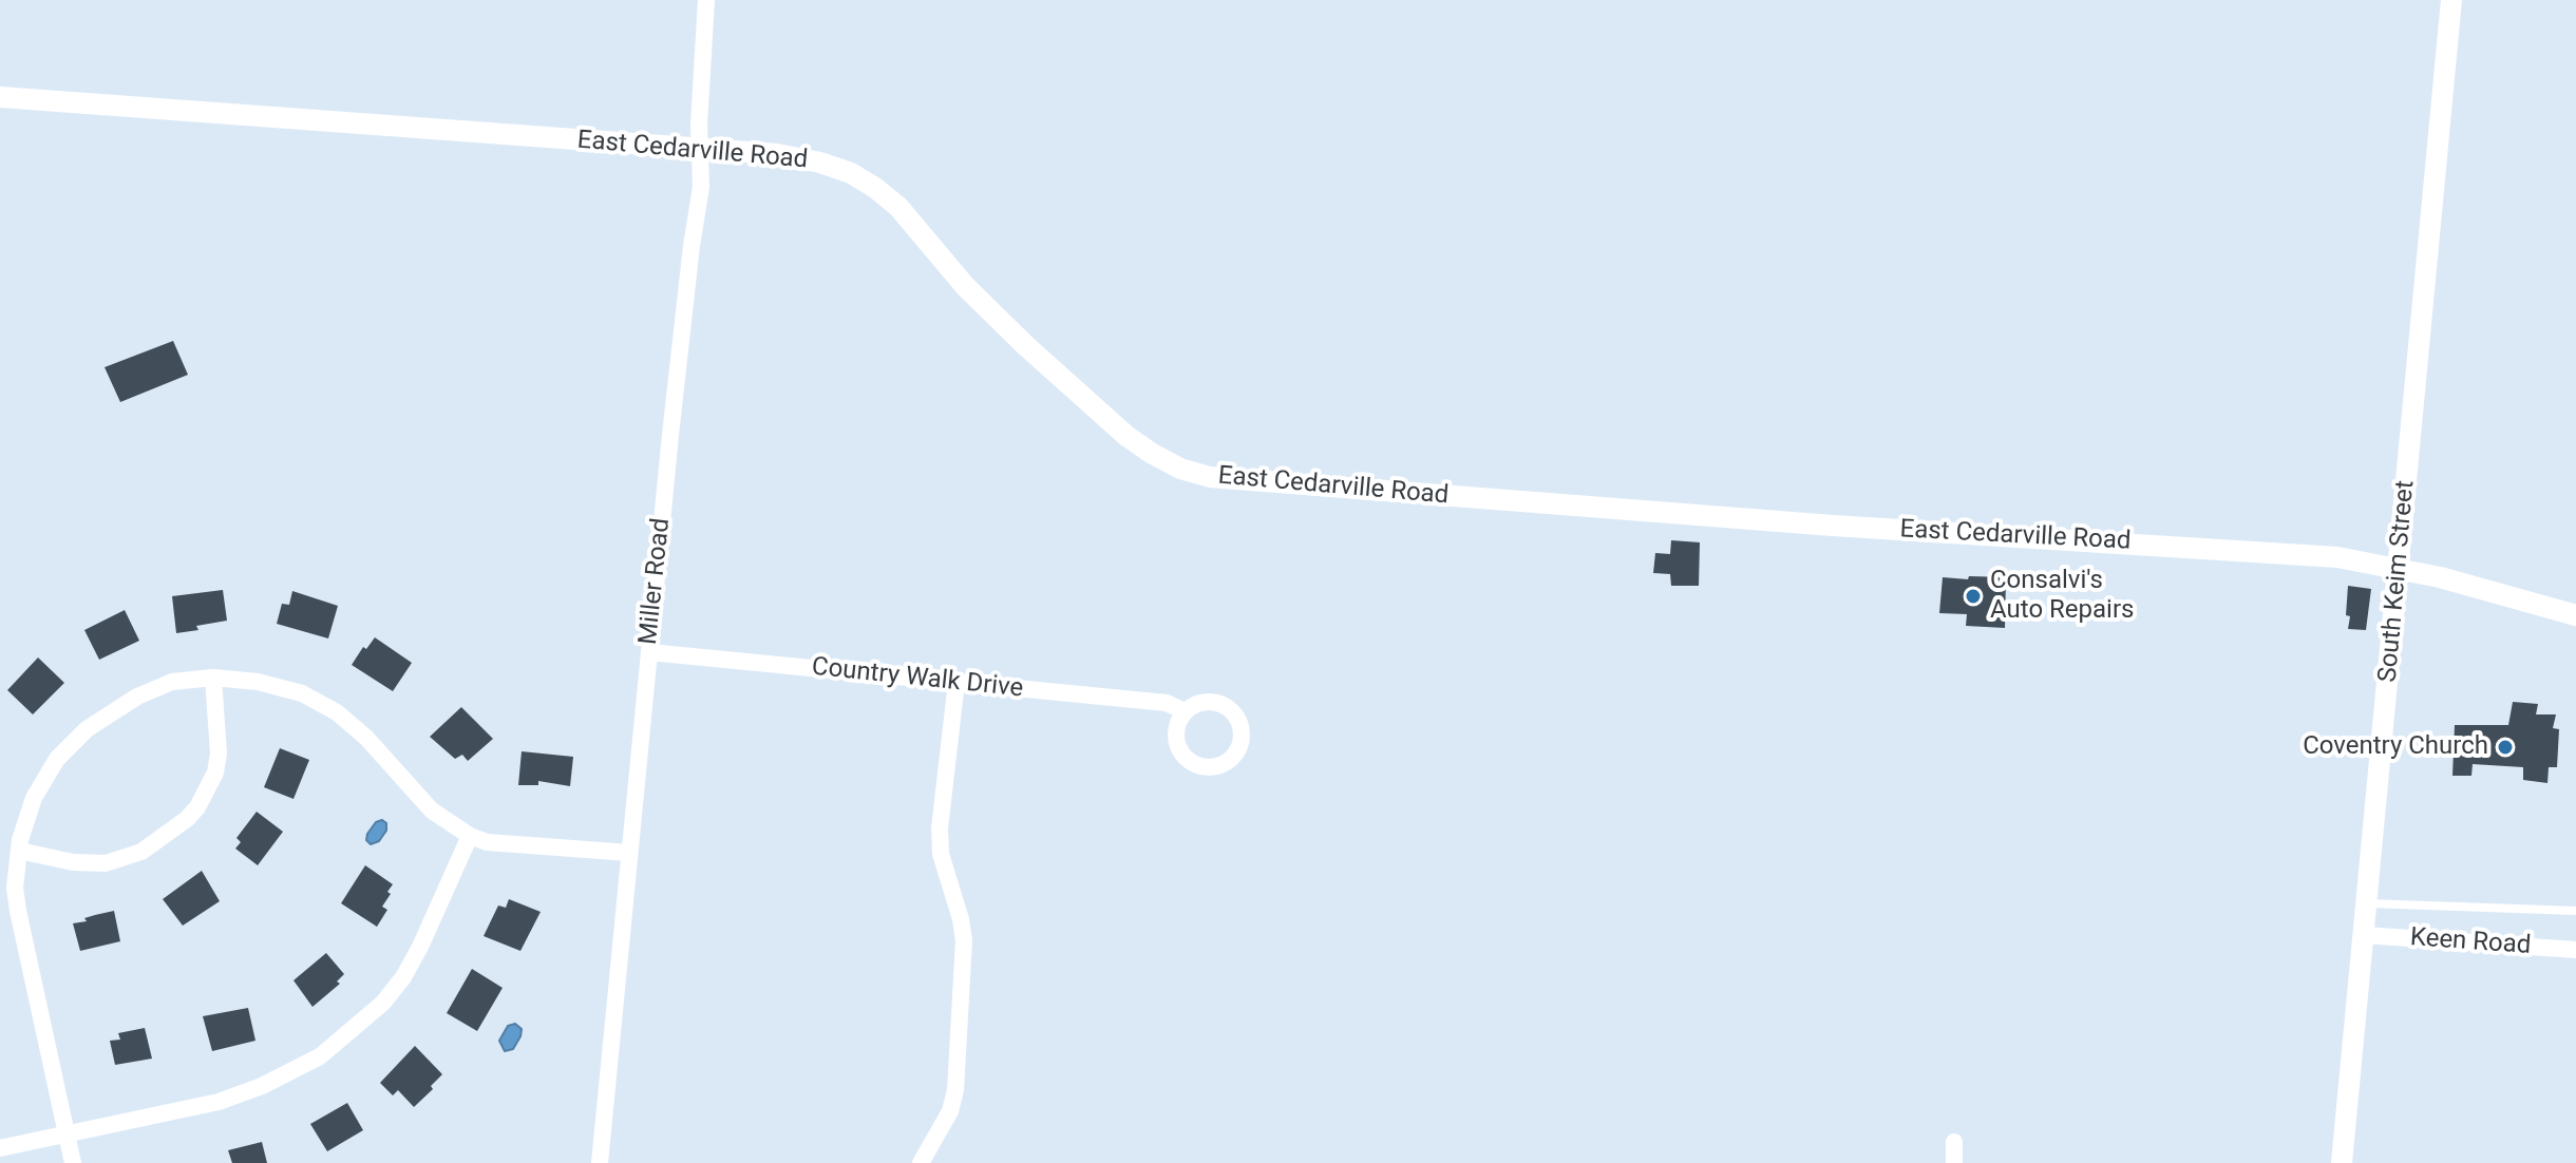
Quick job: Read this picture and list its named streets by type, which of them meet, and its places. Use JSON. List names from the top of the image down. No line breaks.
{"streets":{"street":["East Cedarville Road","Miller Road","South Keim Street","Country Walk Drive","Keen Road"]},"crossings":[["East Cedarville Road","Miller Road"],["East Cedarville Road","South Keim Street"],["Miller Road","Country Walk Drive"],["South Keim Street","Keen Road"]],"places":["Consalvi's Auto Repairs","Coventry Church"]}
